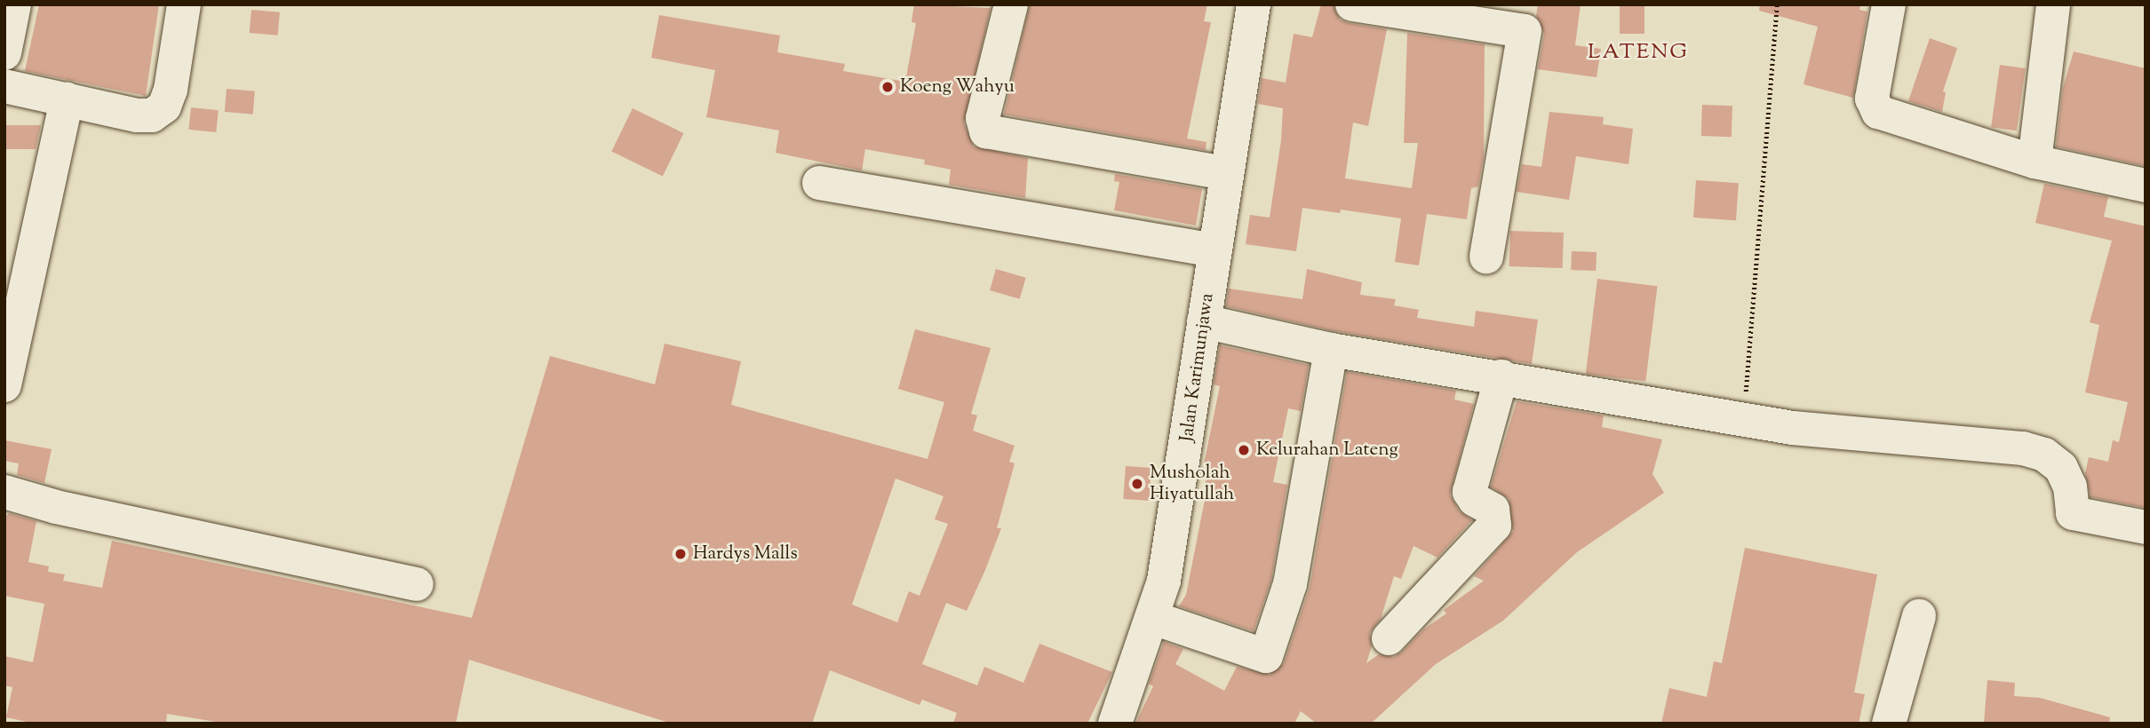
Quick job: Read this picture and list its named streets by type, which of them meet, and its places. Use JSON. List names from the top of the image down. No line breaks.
{"streets":{"street":["Jalan Karimunjawa"]},"districts":["LATENG"],"places":["Koeng Wahyu","Kelurahan Lateng","Musholah Hiyatullah","Hardys Malls"]}
